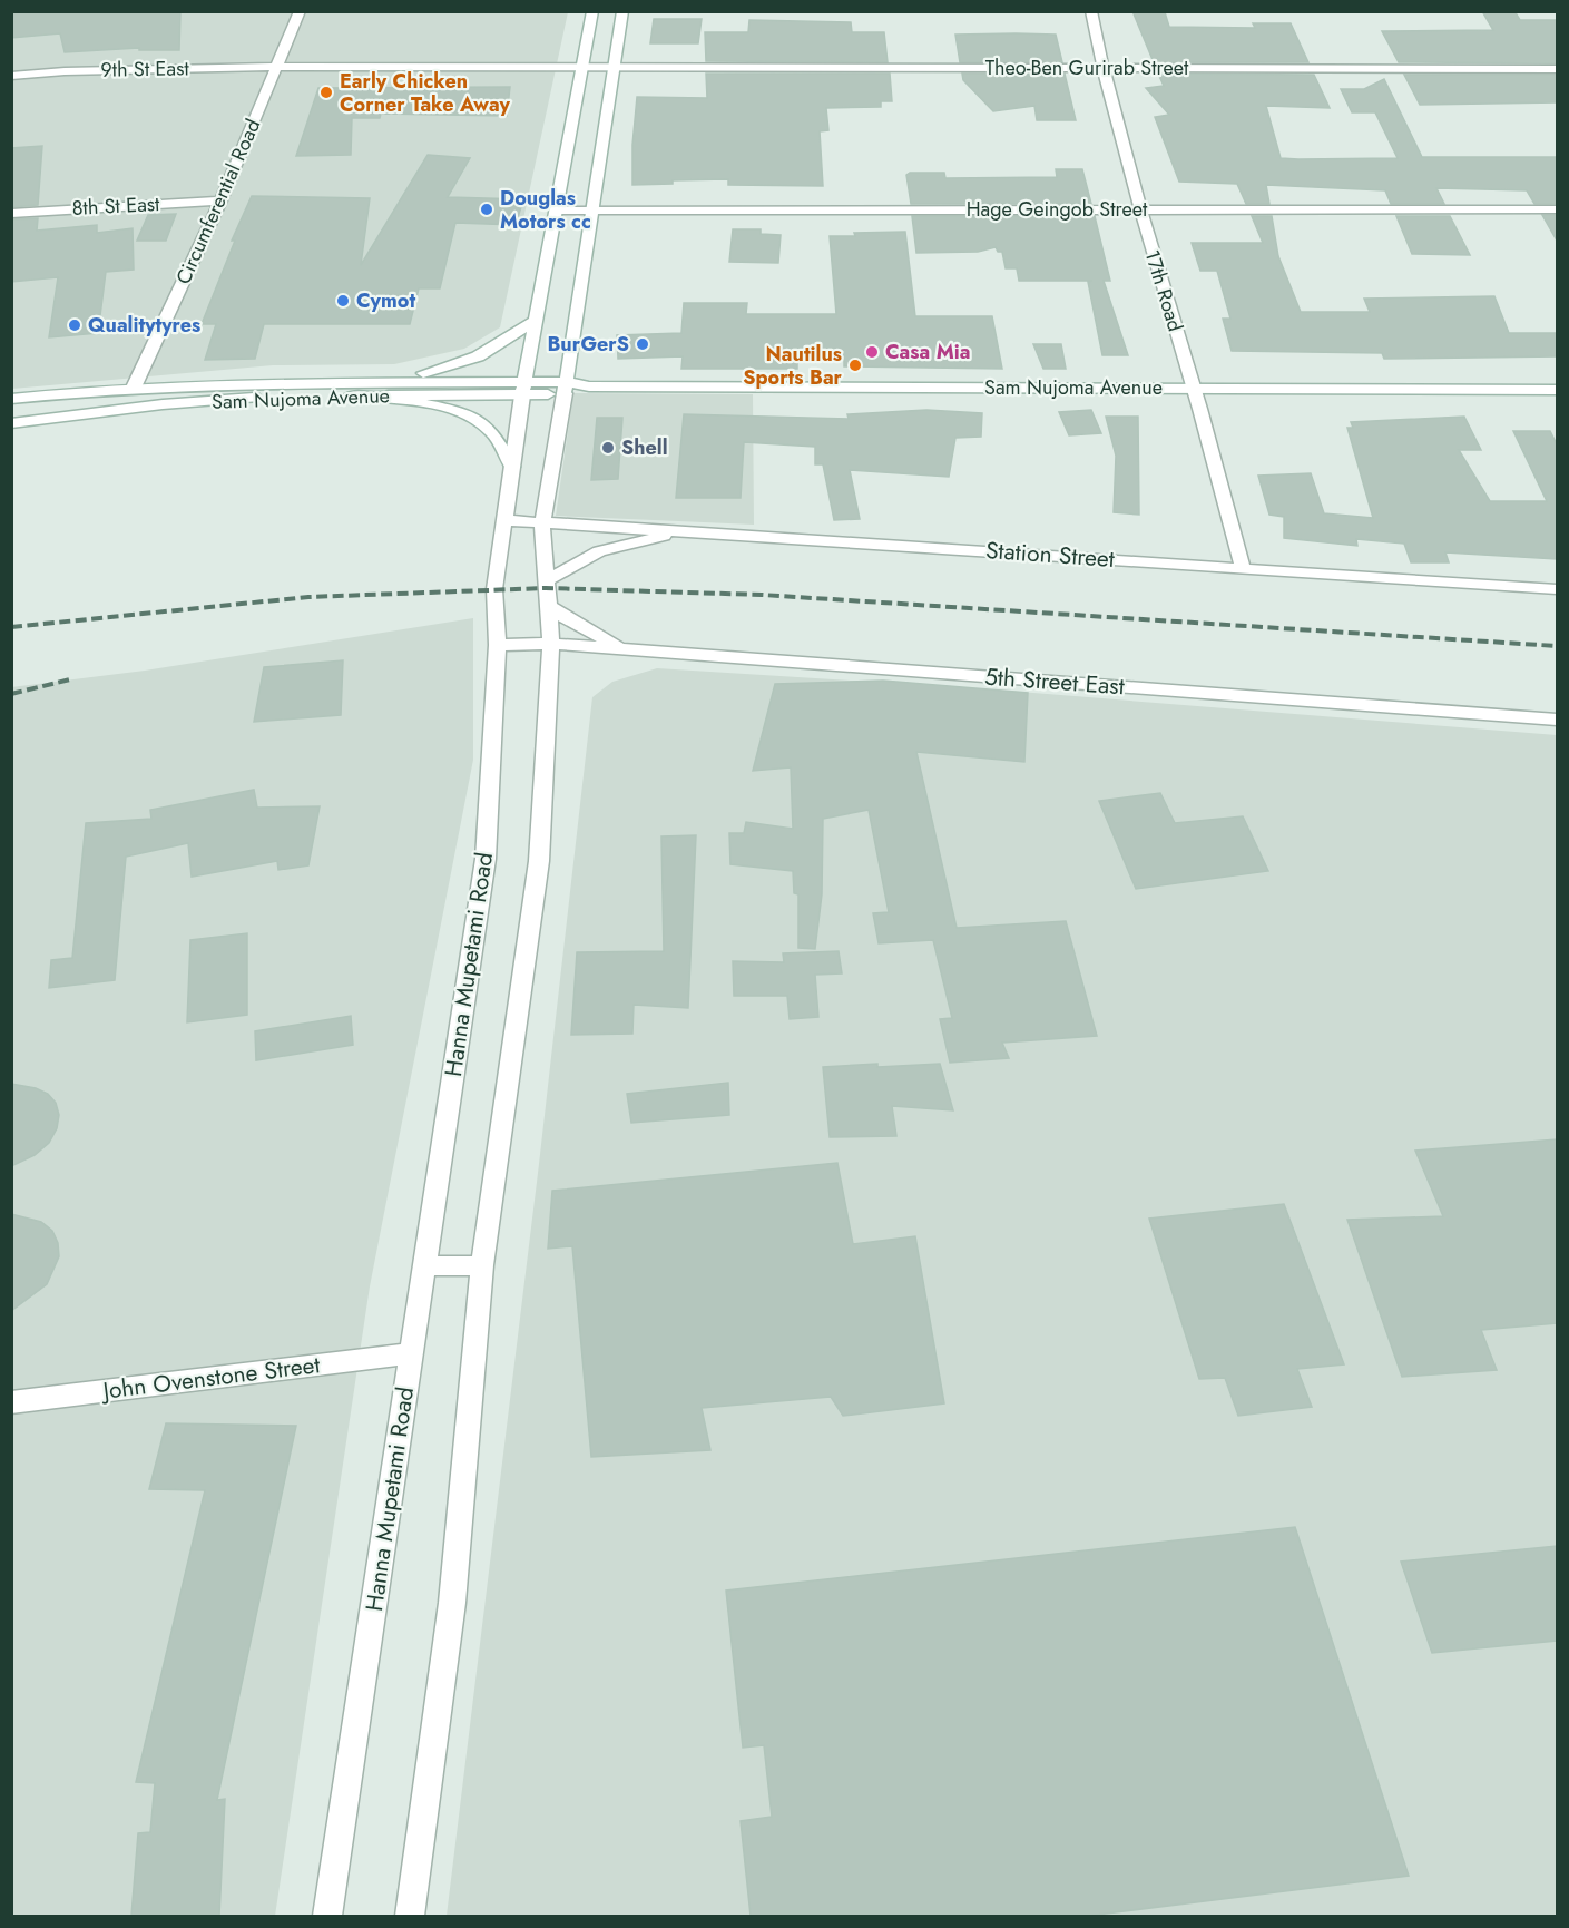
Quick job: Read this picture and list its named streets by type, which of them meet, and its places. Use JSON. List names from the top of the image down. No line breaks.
{"streets":{"street":["Theo-Ben Gurirab Street","9th St East","Circumferential Road","8th St East","Hage Geingob Street","17th Road","Sam Nujoma Avenue","Station Street","5th Street East","Hanna Mupetami Road","John Ovenstone Street"]},"crossings":[["Theo-Ben Gurirab Street","9th St East"],["Theo-Ben Gurirab Street","17th Road"],["Theo-Ben Gurirab Street","Hanna Mupetami Road"],["9th St East","Circumferential Road"],["9th St East","Hanna Mupetami Road"],["Circumferential Road","8th St East"],["Circumferential Road","Sam Nujoma Avenue"],["Hage Geingob Street","17th Road"],["Hage Geingob Street","Hanna Mupetami Road"],["17th Road","Sam Nujoma Avenue"],["17th Road","Station Street"],["Sam Nujoma Avenue","Hanna Mupetami Road"],["Station Street","Hanna Mupetami Road"],["5th Street East","Hanna Mupetami Road"],["Hanna Mupetami Road","John Ovenstone Street"]],"places":["Early Chicken Corner Take Away","Douglas Motors cc","Cymot","Qualitytyres","BurGerS","Casa Mia","Nautilus Sports Bar","Shell"]}
